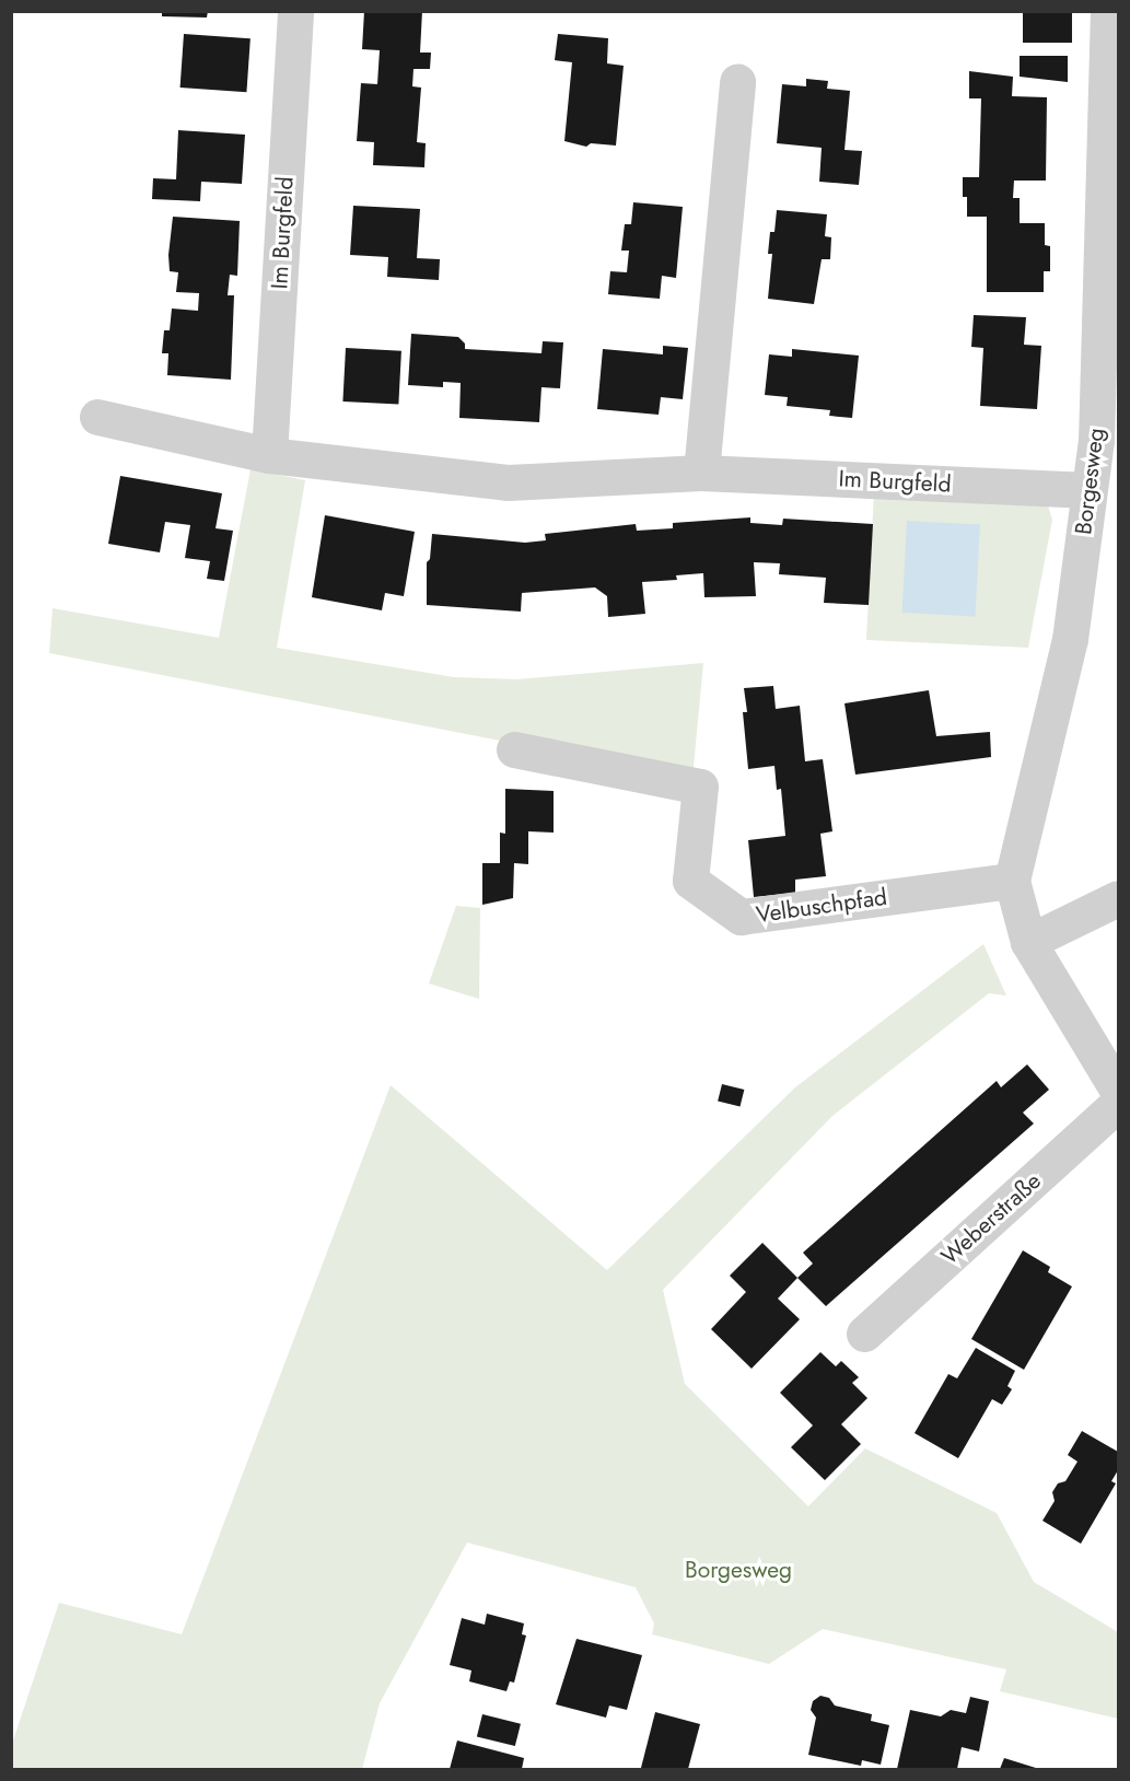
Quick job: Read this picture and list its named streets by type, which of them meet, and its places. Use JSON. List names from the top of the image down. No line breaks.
{"streets":{"street":["Im Burgfeld","Borgesweg","Velbuschpfad","Weberstraße"]},"crossings":[["Im Burgfeld","Borgesweg"],["Borgesweg","Velbuschpfad"]],"parks":["Borgesweg"]}
